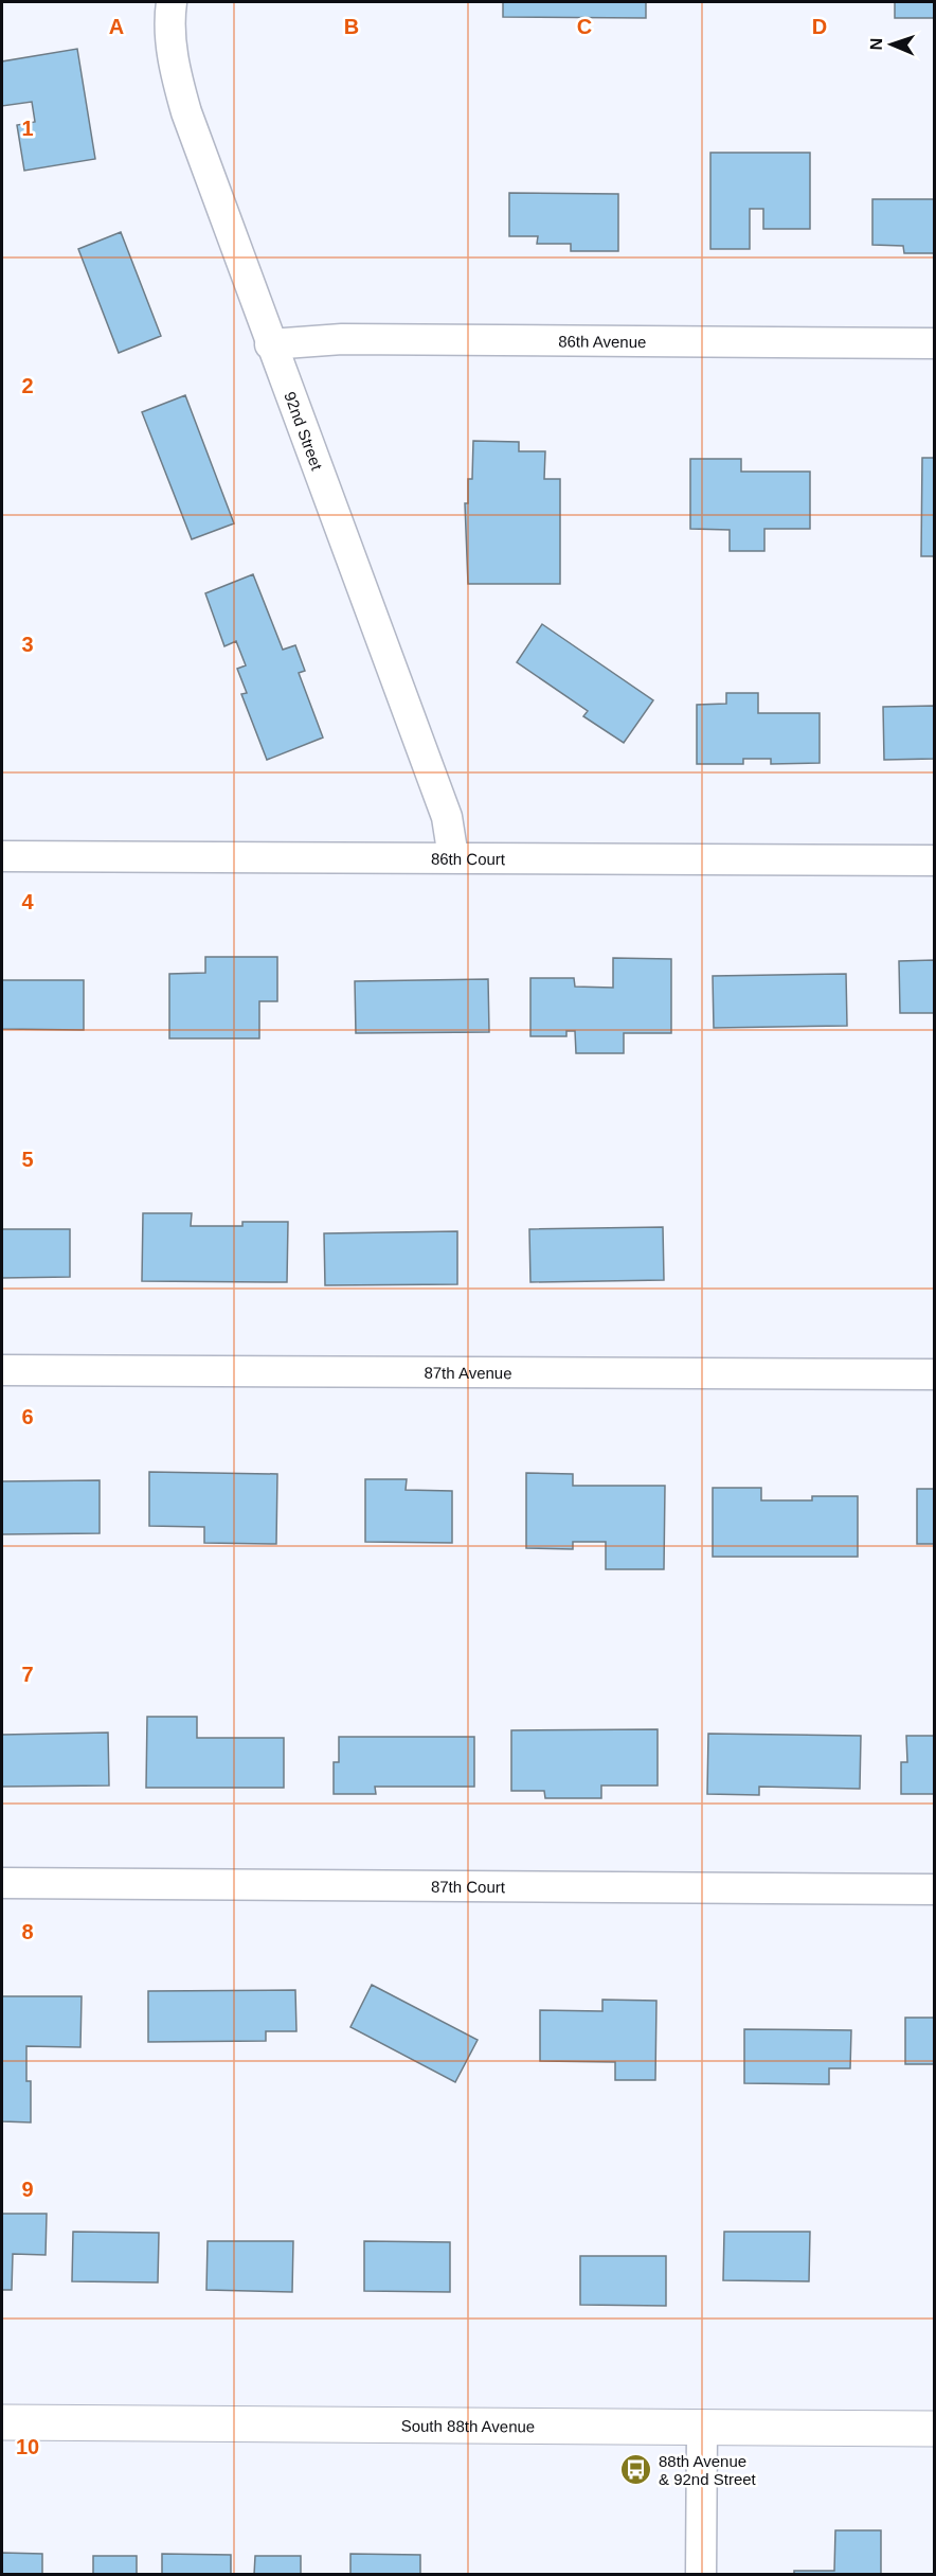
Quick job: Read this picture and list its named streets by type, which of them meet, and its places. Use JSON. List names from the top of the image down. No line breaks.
{"streets":{"street":["86th Avenue","92nd Street","86th Court","87th Avenue","87th Court","South 88th Avenue"]},"crossings":[["86th Avenue","92nd Street"],["92nd Street","86th Court"]],"places":{"bus stop":["88th Avenue & 92nd Street"]},"north":"left","grid":{"columns":["A","B","C","D"],"rows":["1","2","3","4","5","6","7","8","9","10"]}}
